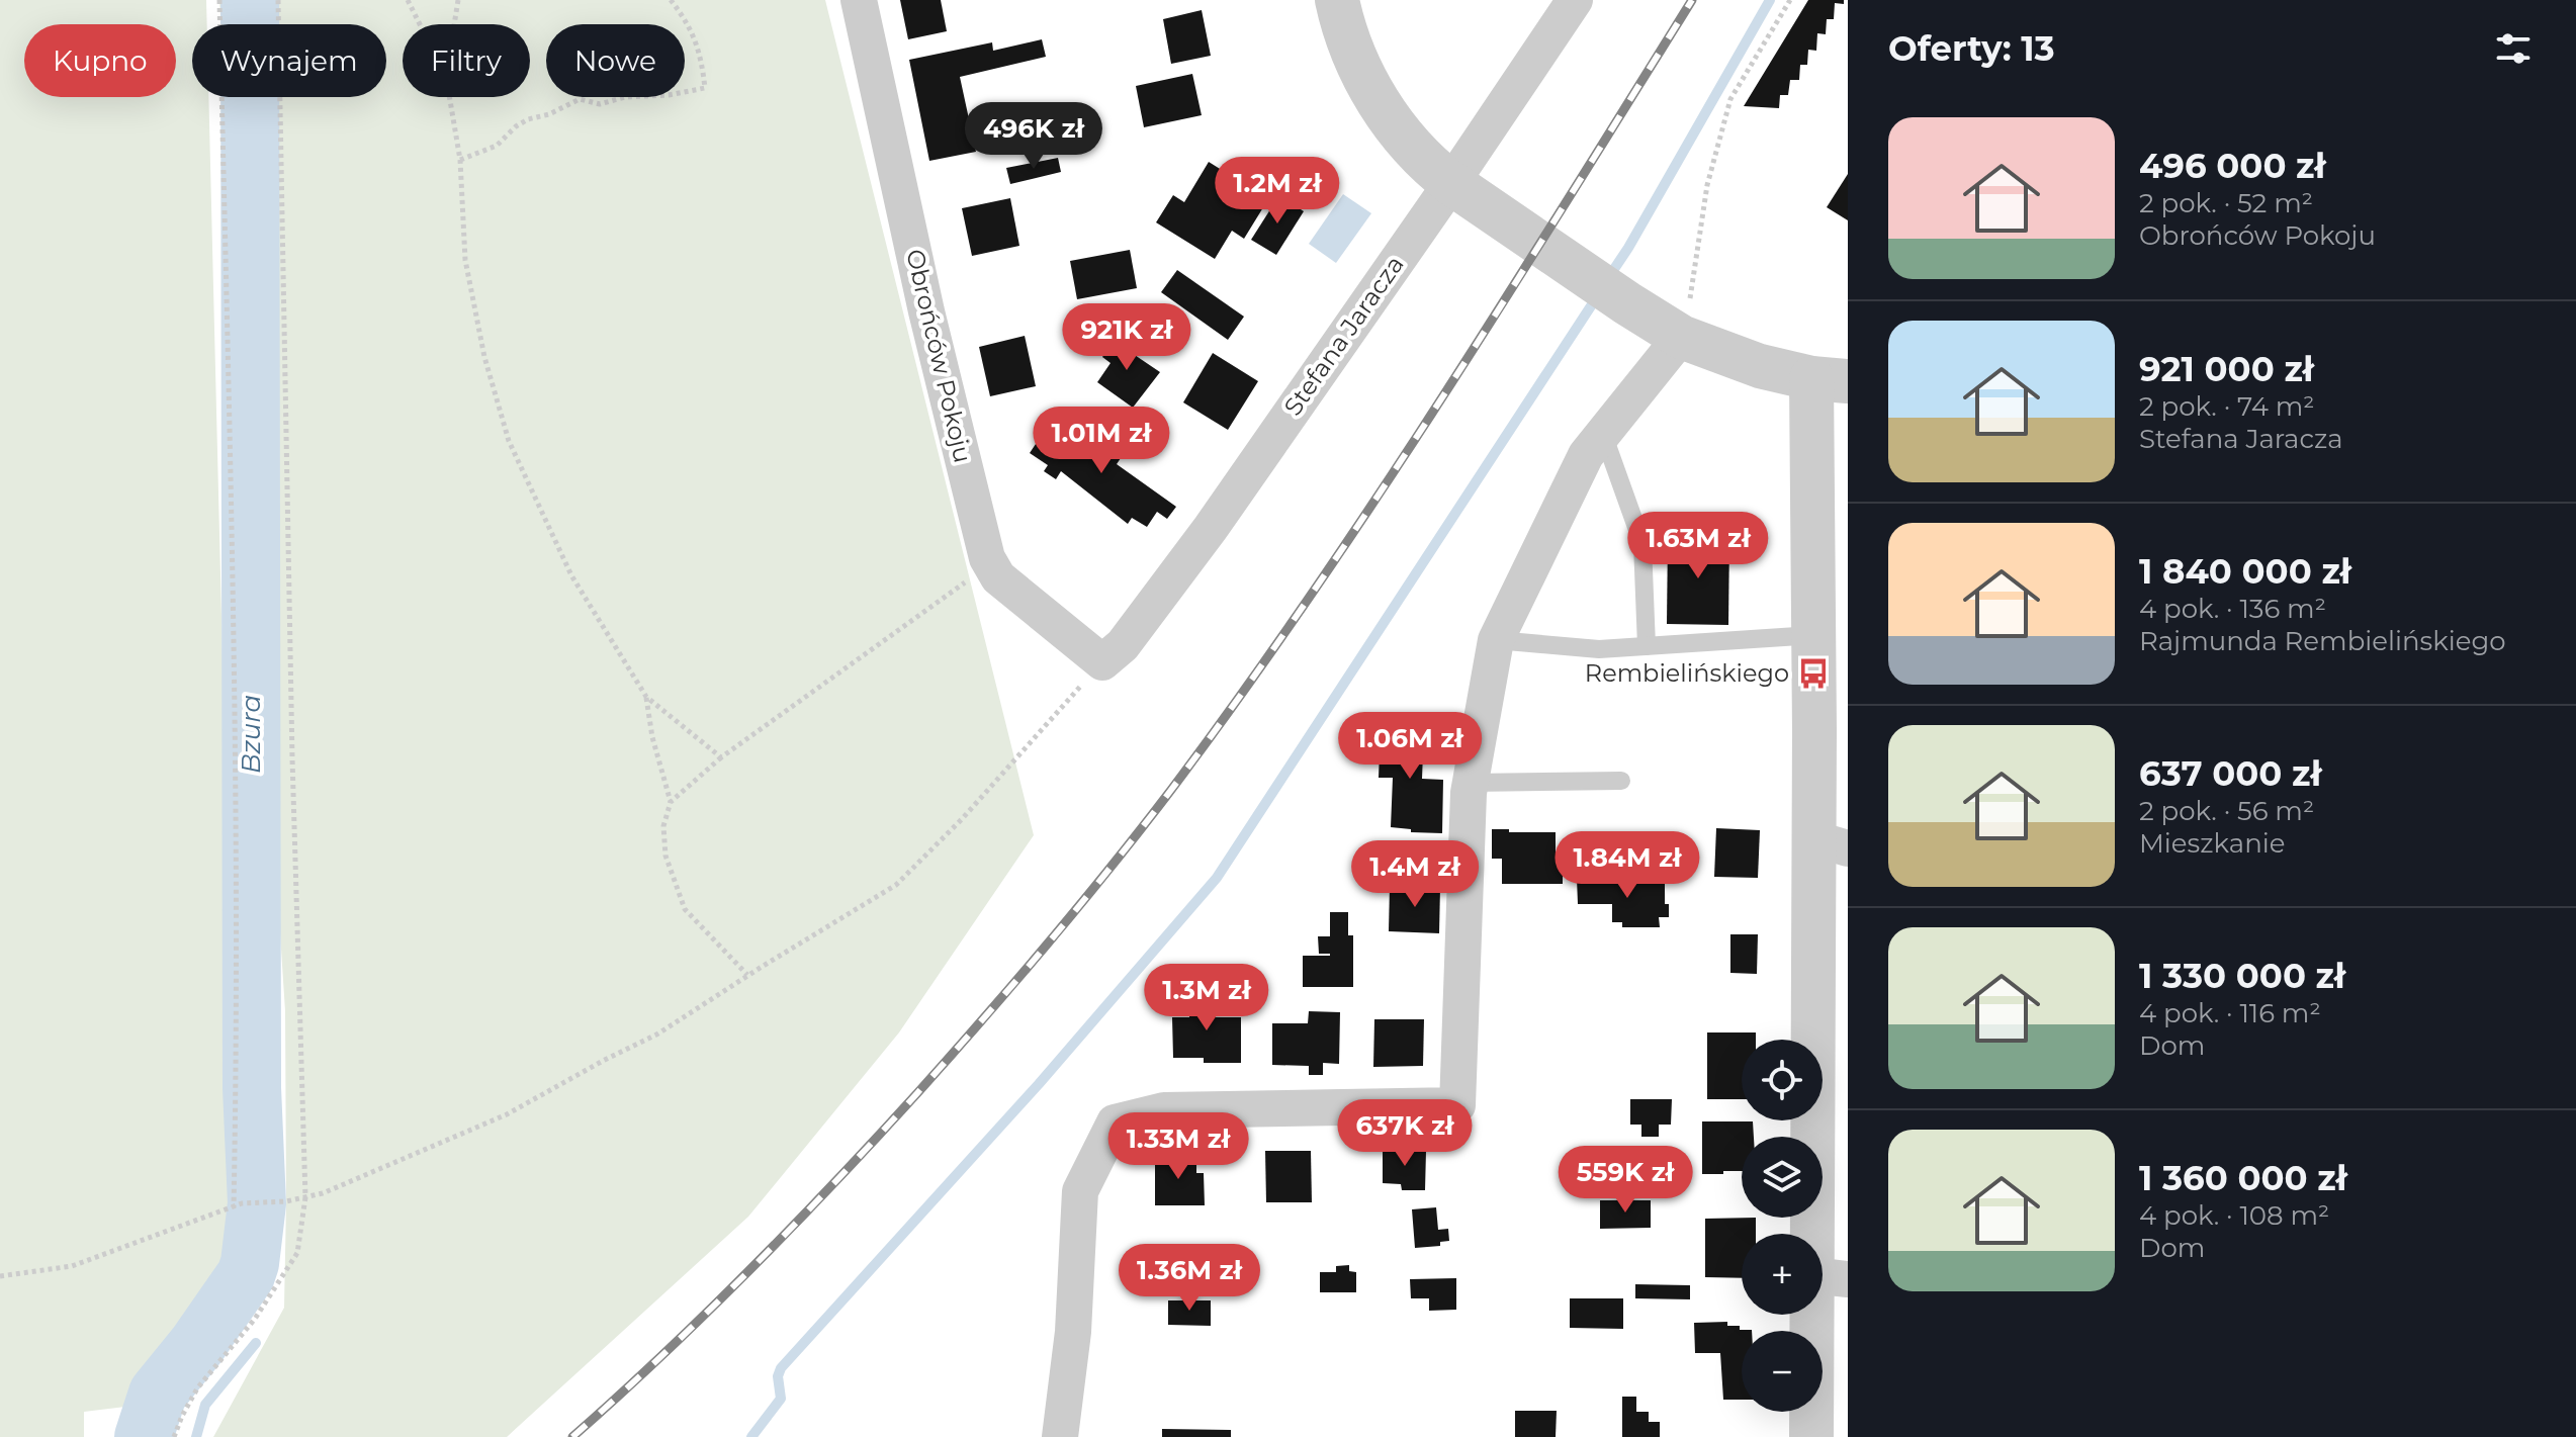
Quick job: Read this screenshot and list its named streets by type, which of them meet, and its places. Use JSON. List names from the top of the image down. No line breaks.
{"streets":{"street":["Stefana Jaracza","Obrońców Pokoju"]},"crossings":[["Stefana Jaracza","Obrońców Pokoju"]],"water":["Bzura"],"places":{"bus stop":["Rembielińskiego"]},"page":{"heading":"Oferty: 13","chip":["Kupno","Wynajem","Filtry","Nowe"],"list":[{"name":"496 000 zł","note":"2 pok. · 52 m² · Obrońców Pokoju"},{"name":"921 000 zł","note":"2 pok. · 74 m² · Stefana Jaracza"},{"name":"1 840 000 zł","note":"4 pok. · 136 m² · Rajmunda Rembielińskiego"},{"name":"637 000 zł","note":"2 pok. · 56 m² · Mieszkanie"},{"name":"1 330 000 zł","note":"4 pok. · 116 m² · Dom"},{"name":"1 360 000 zł","note":"4 pok. · 108 m² · Dom"}],"price":["496K zł","1.2M zł","921K zł","1.01M zł","1.63M zł","1.06M zł","1.84M zł","1.4M zł","1.3M zł","637K zł","1.33M zł","559K zł","1.36M zł"],"map_buttons":["+","−"]}}
